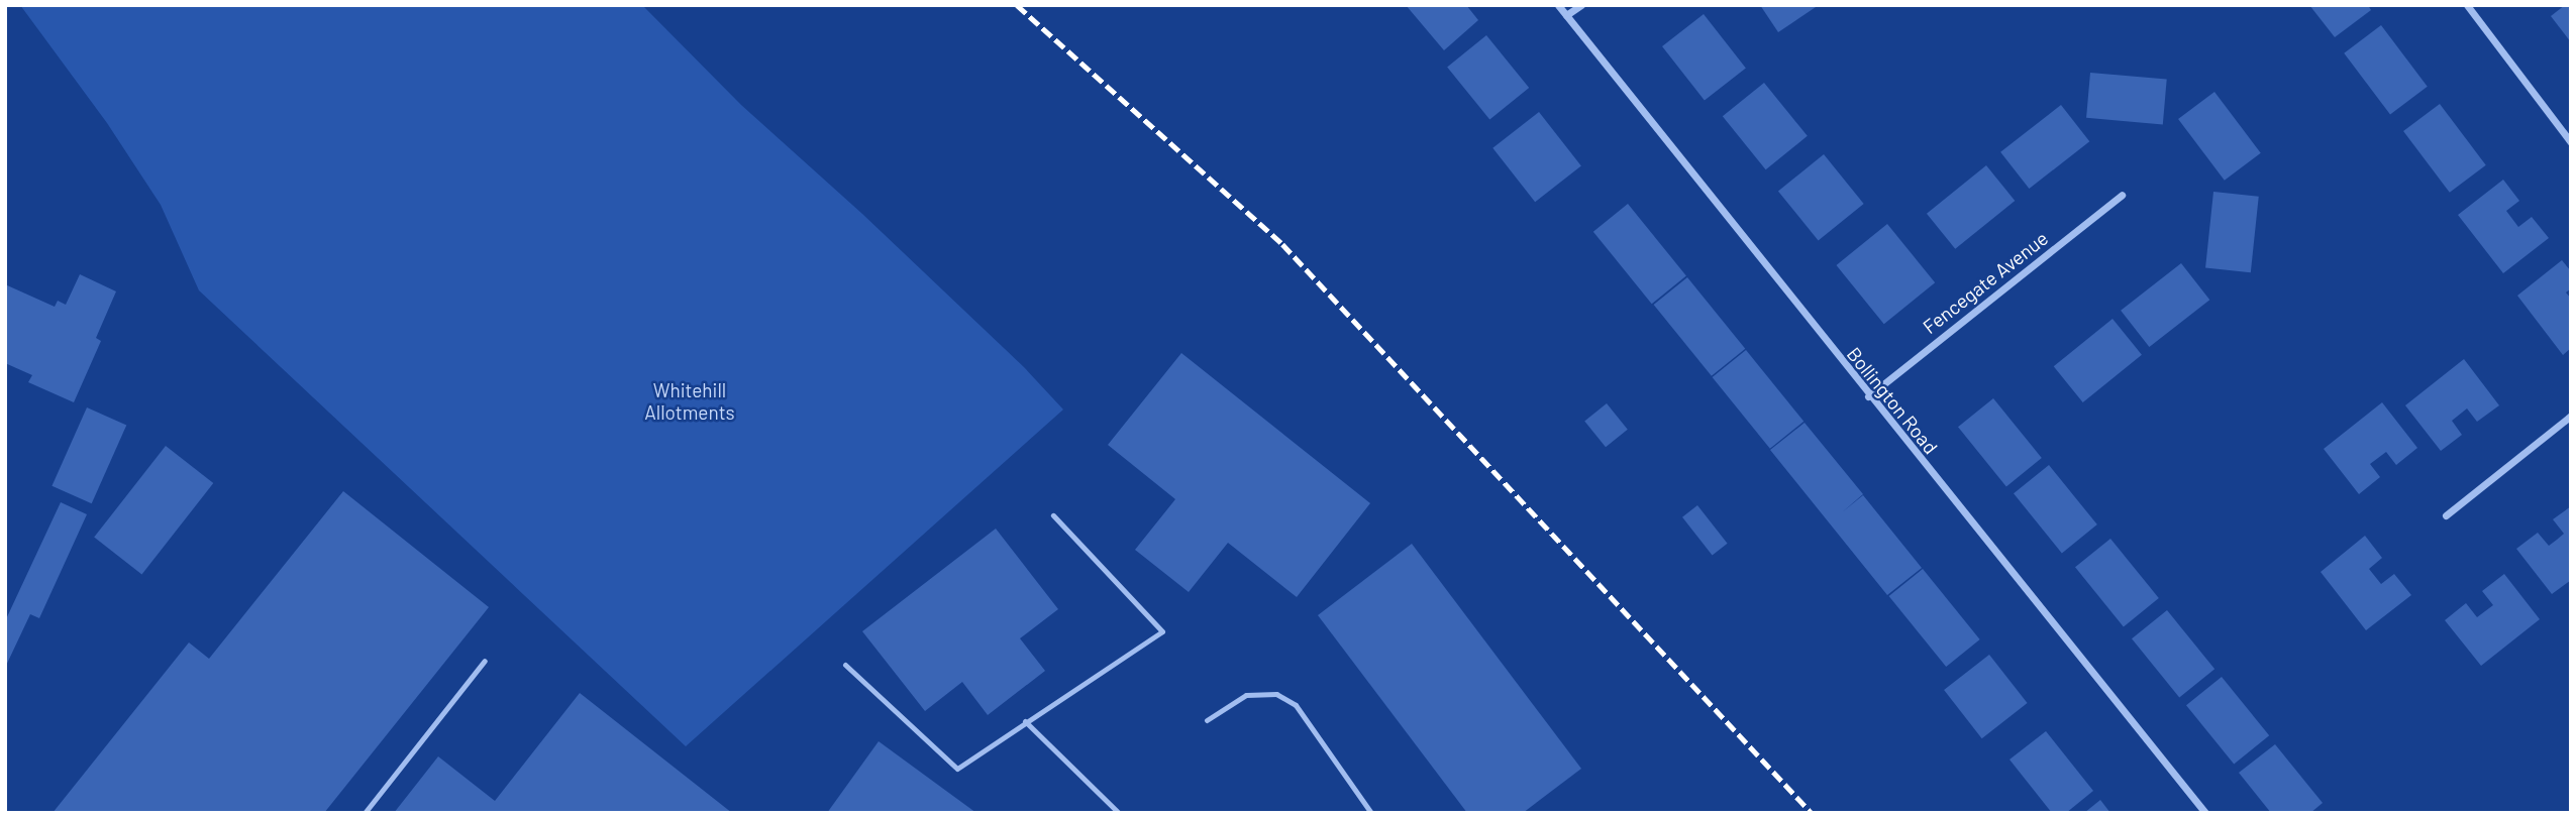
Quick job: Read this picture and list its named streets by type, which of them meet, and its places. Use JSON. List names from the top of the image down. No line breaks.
{"streets":{"street":["Fencegate Avenue","Bollington Road"]},"crossings":[["Fencegate Avenue","Bollington Road"]],"parks":["Whitehill Allotments"]}
